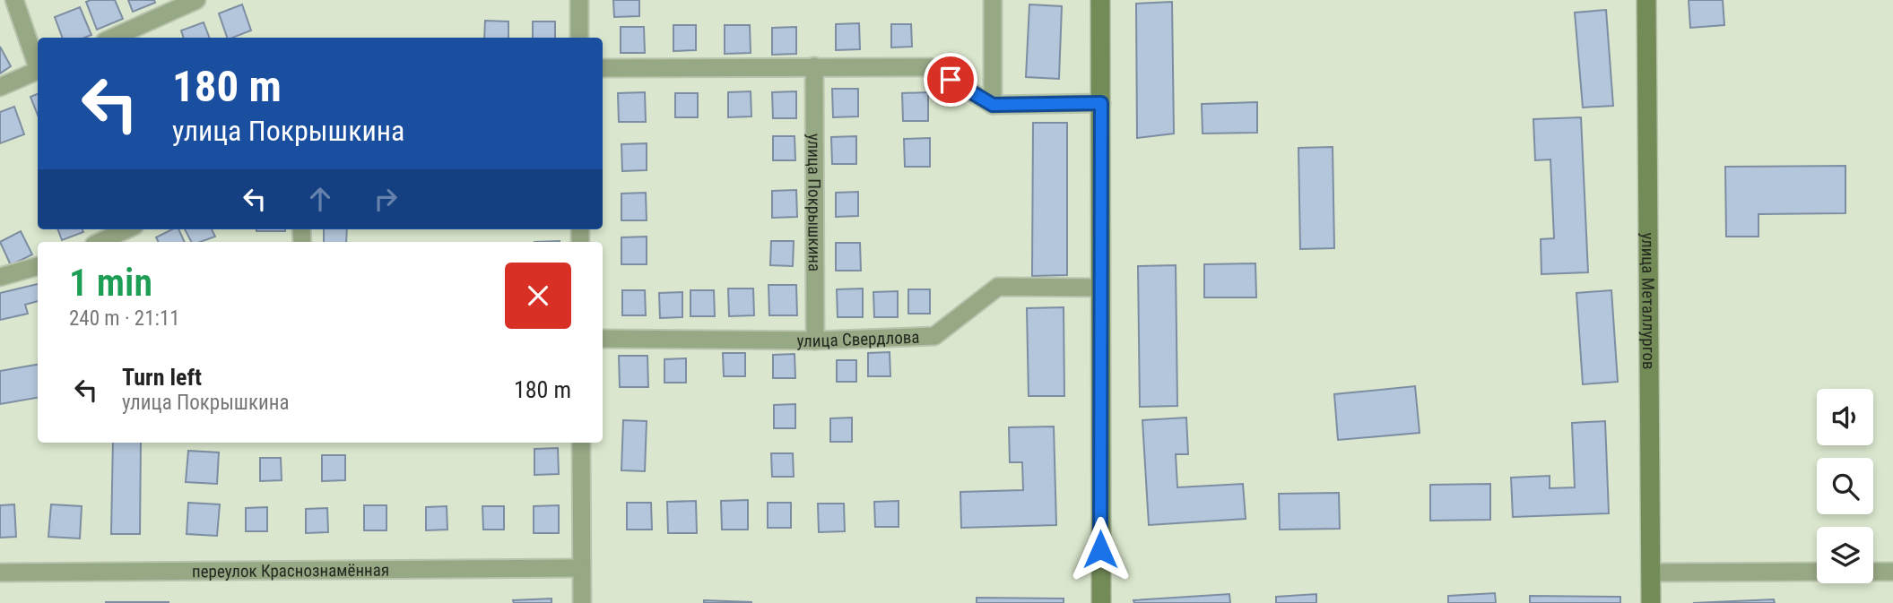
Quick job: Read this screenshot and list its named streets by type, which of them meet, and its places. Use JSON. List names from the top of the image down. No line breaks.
{"streets":{"main road":["улица Металлургов"],"street":["улица Покрышкина","улица Свердлова","переулок Краснознамённая"]},"crossings":[["улица Покрышкина","улица Свердлова"]],"page":{"turn":["180 m","улица Покрышкина"],"heading":["1 min","240 m · 21:11"],"list":[{"name":"Turn left","note":"улица Покрышкина","value":"180 m"}]}}
